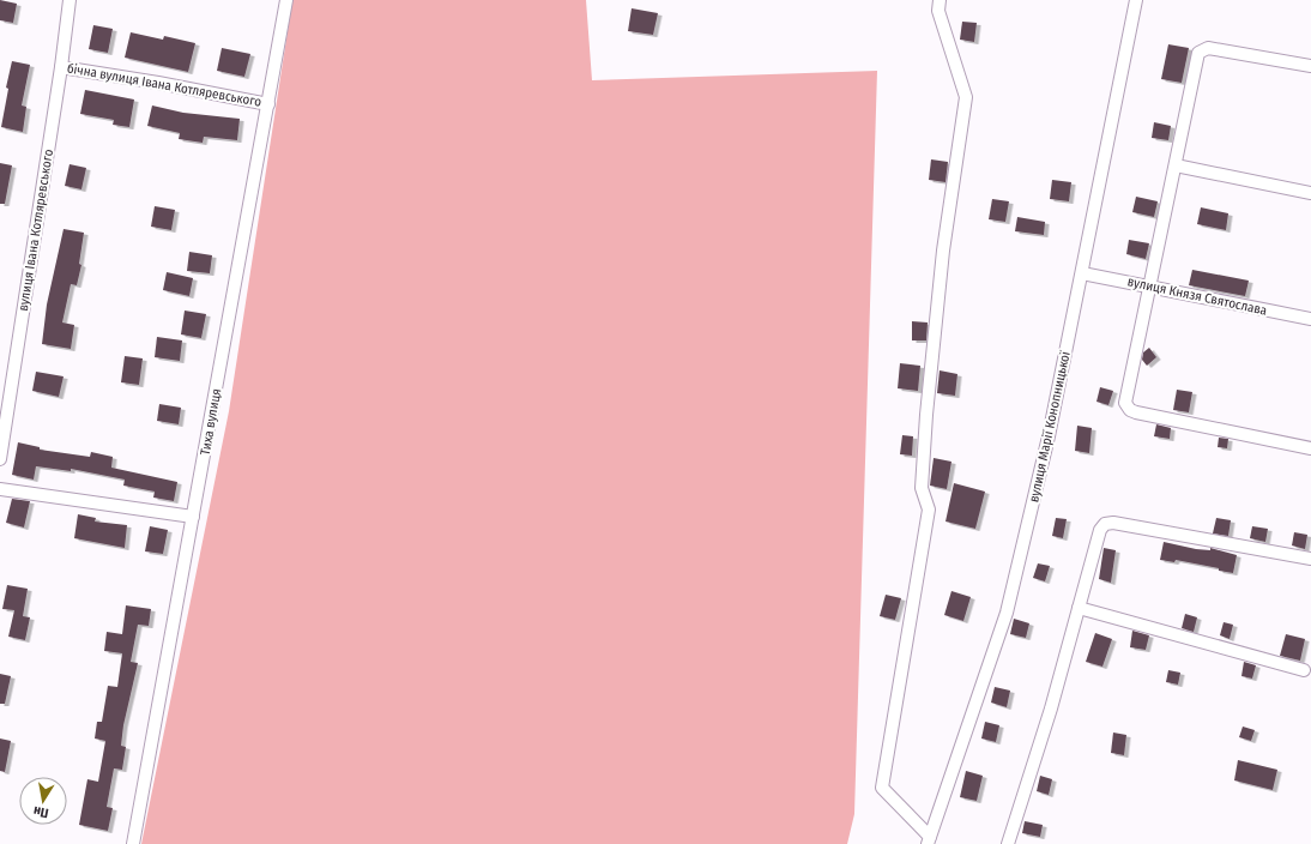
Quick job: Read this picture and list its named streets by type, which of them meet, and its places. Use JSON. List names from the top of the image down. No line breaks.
{"streets":{"street":["бічна вулиця Івана Котляревського","вулиця Івана Котляревського","вулиця Князя Святослава","Тиха вулиця","вулиця Марії Конопницької"]},"crossings":[["бічна вулиця Івана Котляревського","вулиця Івана Котляревського"],["бічна вулиця Івана Котляревського","Тиха вулиця"],["вулиця Князя Святослава","вулиця Марії Конопницької"]],"north":"bottom"}
